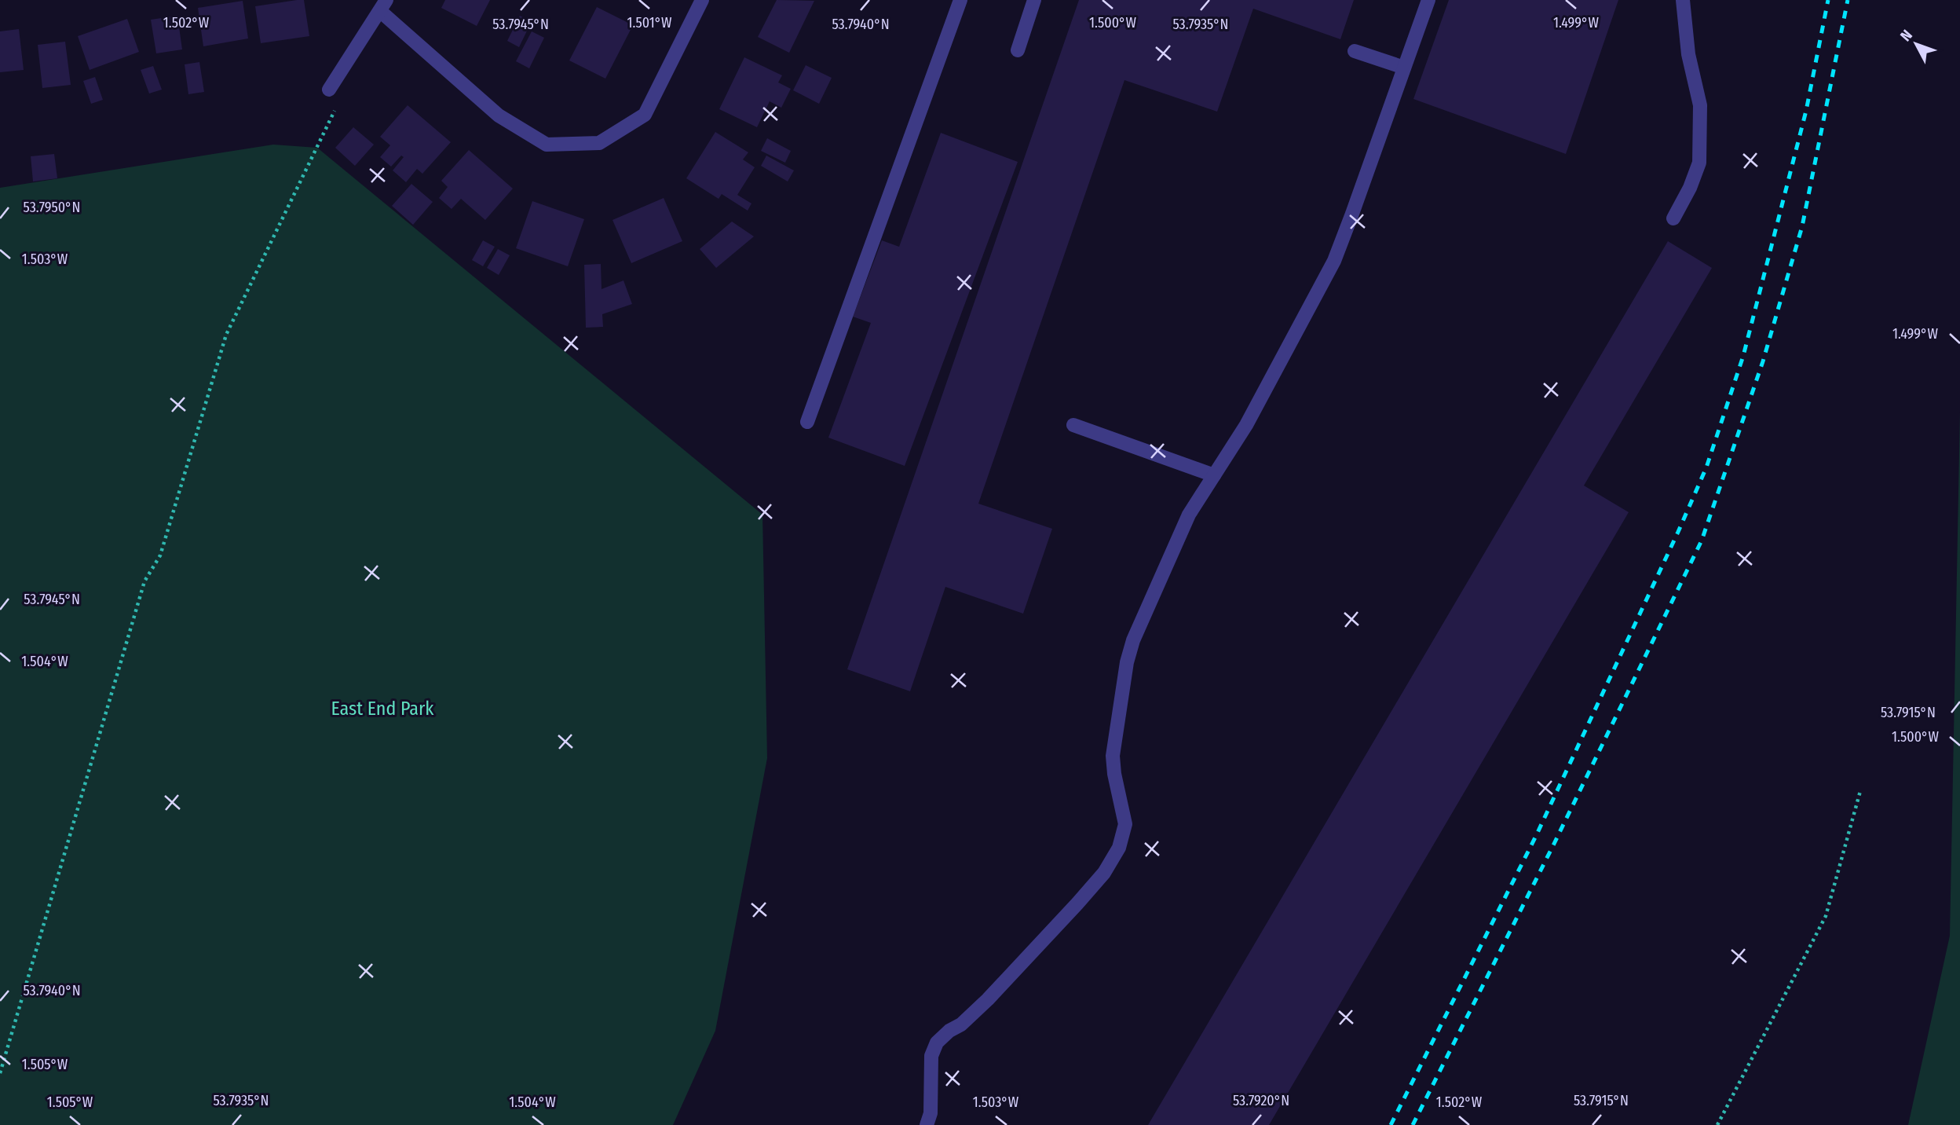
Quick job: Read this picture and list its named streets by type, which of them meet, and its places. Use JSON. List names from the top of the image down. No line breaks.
{"parks":["East End Park"],"north":"top left","coordinates":["1.502°W","1.501°W","1.500°W","1.499°W","53.7945°N","53.7940°N","53.7935°N","53.7950°N","1.503°W","1.504°W","53.7915°N","1.505°W","53.7920°N"]}
